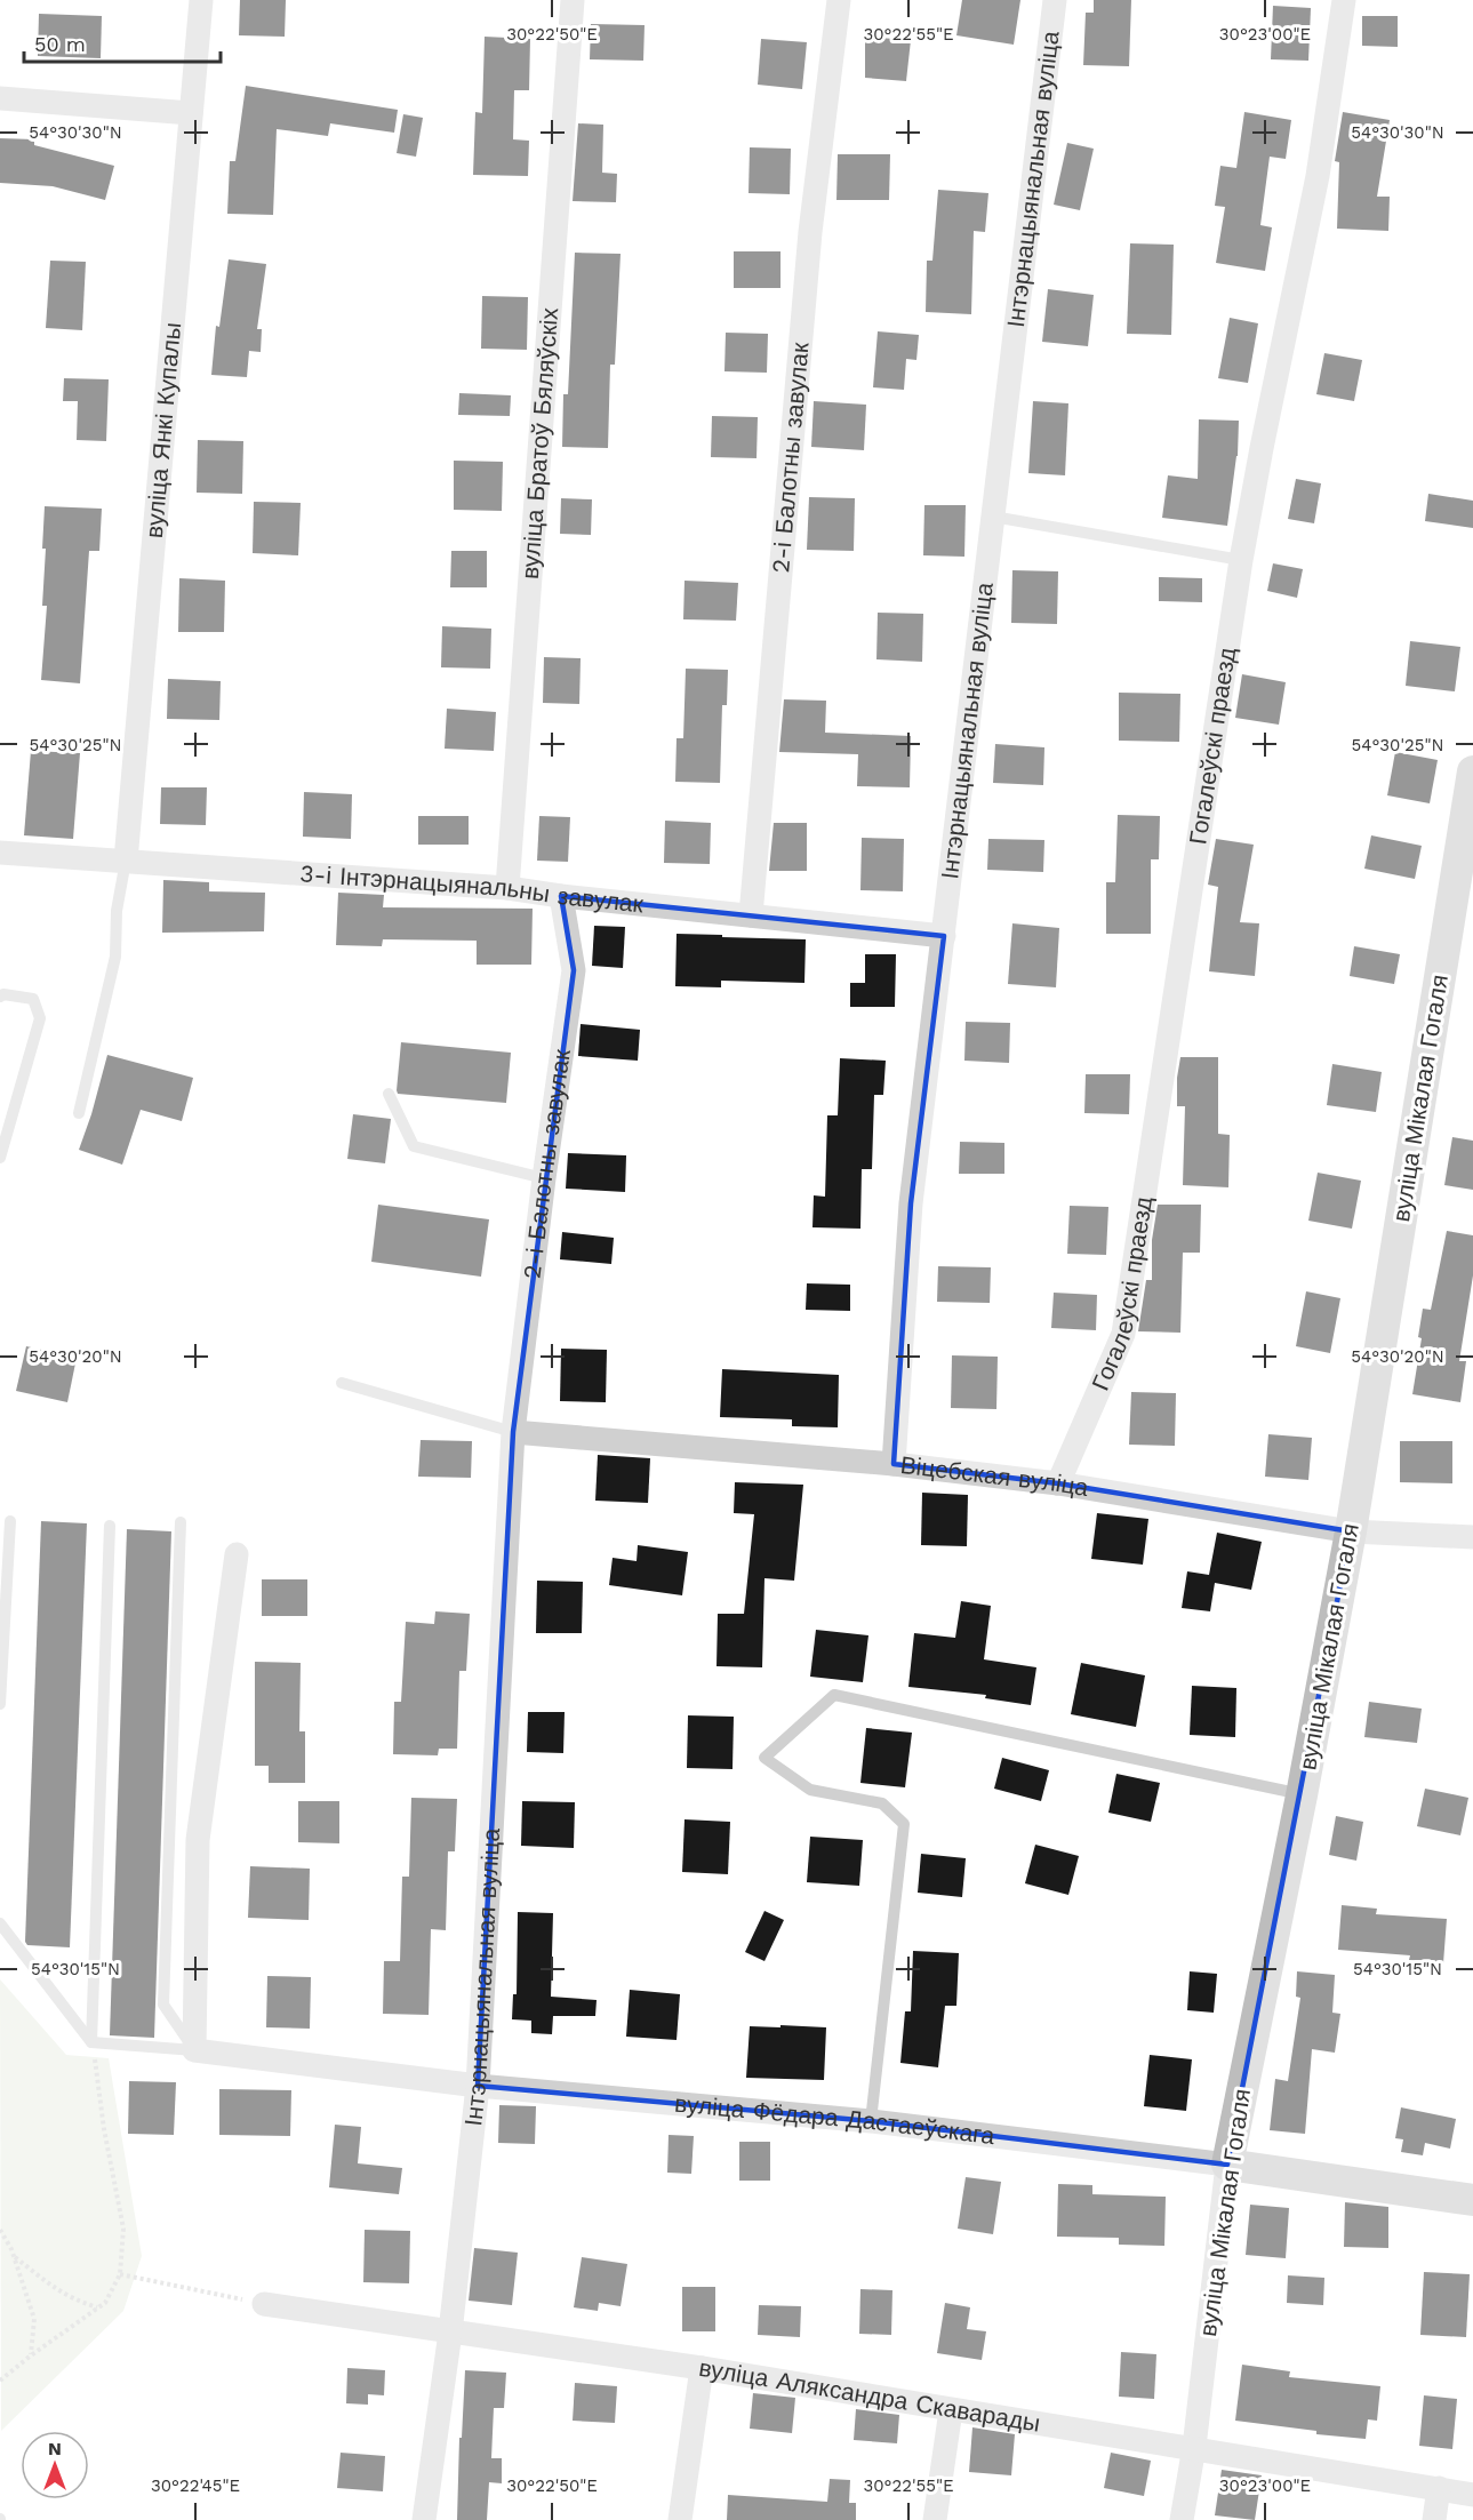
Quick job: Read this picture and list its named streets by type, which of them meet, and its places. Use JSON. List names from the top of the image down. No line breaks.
{"streets":{"street":["Інтэрнацыянальная вуліца","вуліца Янкі Купалы","вуліца Братоў Бяляўскіх","2-і Балотны завулак","Гогалеўскі праезд","3-і Інтэрнацыянальны завулак","вуліца Мікалая Гогаля","Віцебская вуліца","вуліца Фёдара Дастаеўскага","вуліца Аляксандра Скаварады"]},"crossings":[["Інтэрнацыянальная вуліца","2-і Балотны завулак"],["Інтэрнацыянальная вуліца","3-і Інтэрнацыянальны завулак"],["Інтэрнацыянальная вуліца","Віцебская вуліца"],["Інтэрнацыянальная вуліца","вуліца Фёдара Дастаеўскага"],["Інтэрнацыянальная вуліца","вуліца Аляксандра Скаварады"],["вуліца Янкі Купалы","3-і Інтэрнацыянальны завулак"],["вуліца Братоў Бяляўскіх","3-і Інтэрнацыянальны завулак"],["2-і Балотны завулак","3-і Інтэрнацыянальны завулак"],["2-і Балотны завулак","Віцебская вуліца"],["Гогалеўскі праезд","Віцебская вуліца"],["вуліца Мікалая Гогаля","Віцебская вуліца"],["вуліца Мікалая Гогаля","вуліца Фёдара Дастаеўскага"],["вуліца Мікалая Гогаля","вуліца Аляксандра Скаварады"]],"scale_bar":"50 m","north":"top","coordinates":["30°22'50\"E","30°22'55\"E","30°23'00\"E","54°30'30\"N","54°30'25\"N","54°30'20\"N","54°30'15\"N","30°22'45\"E"]}
